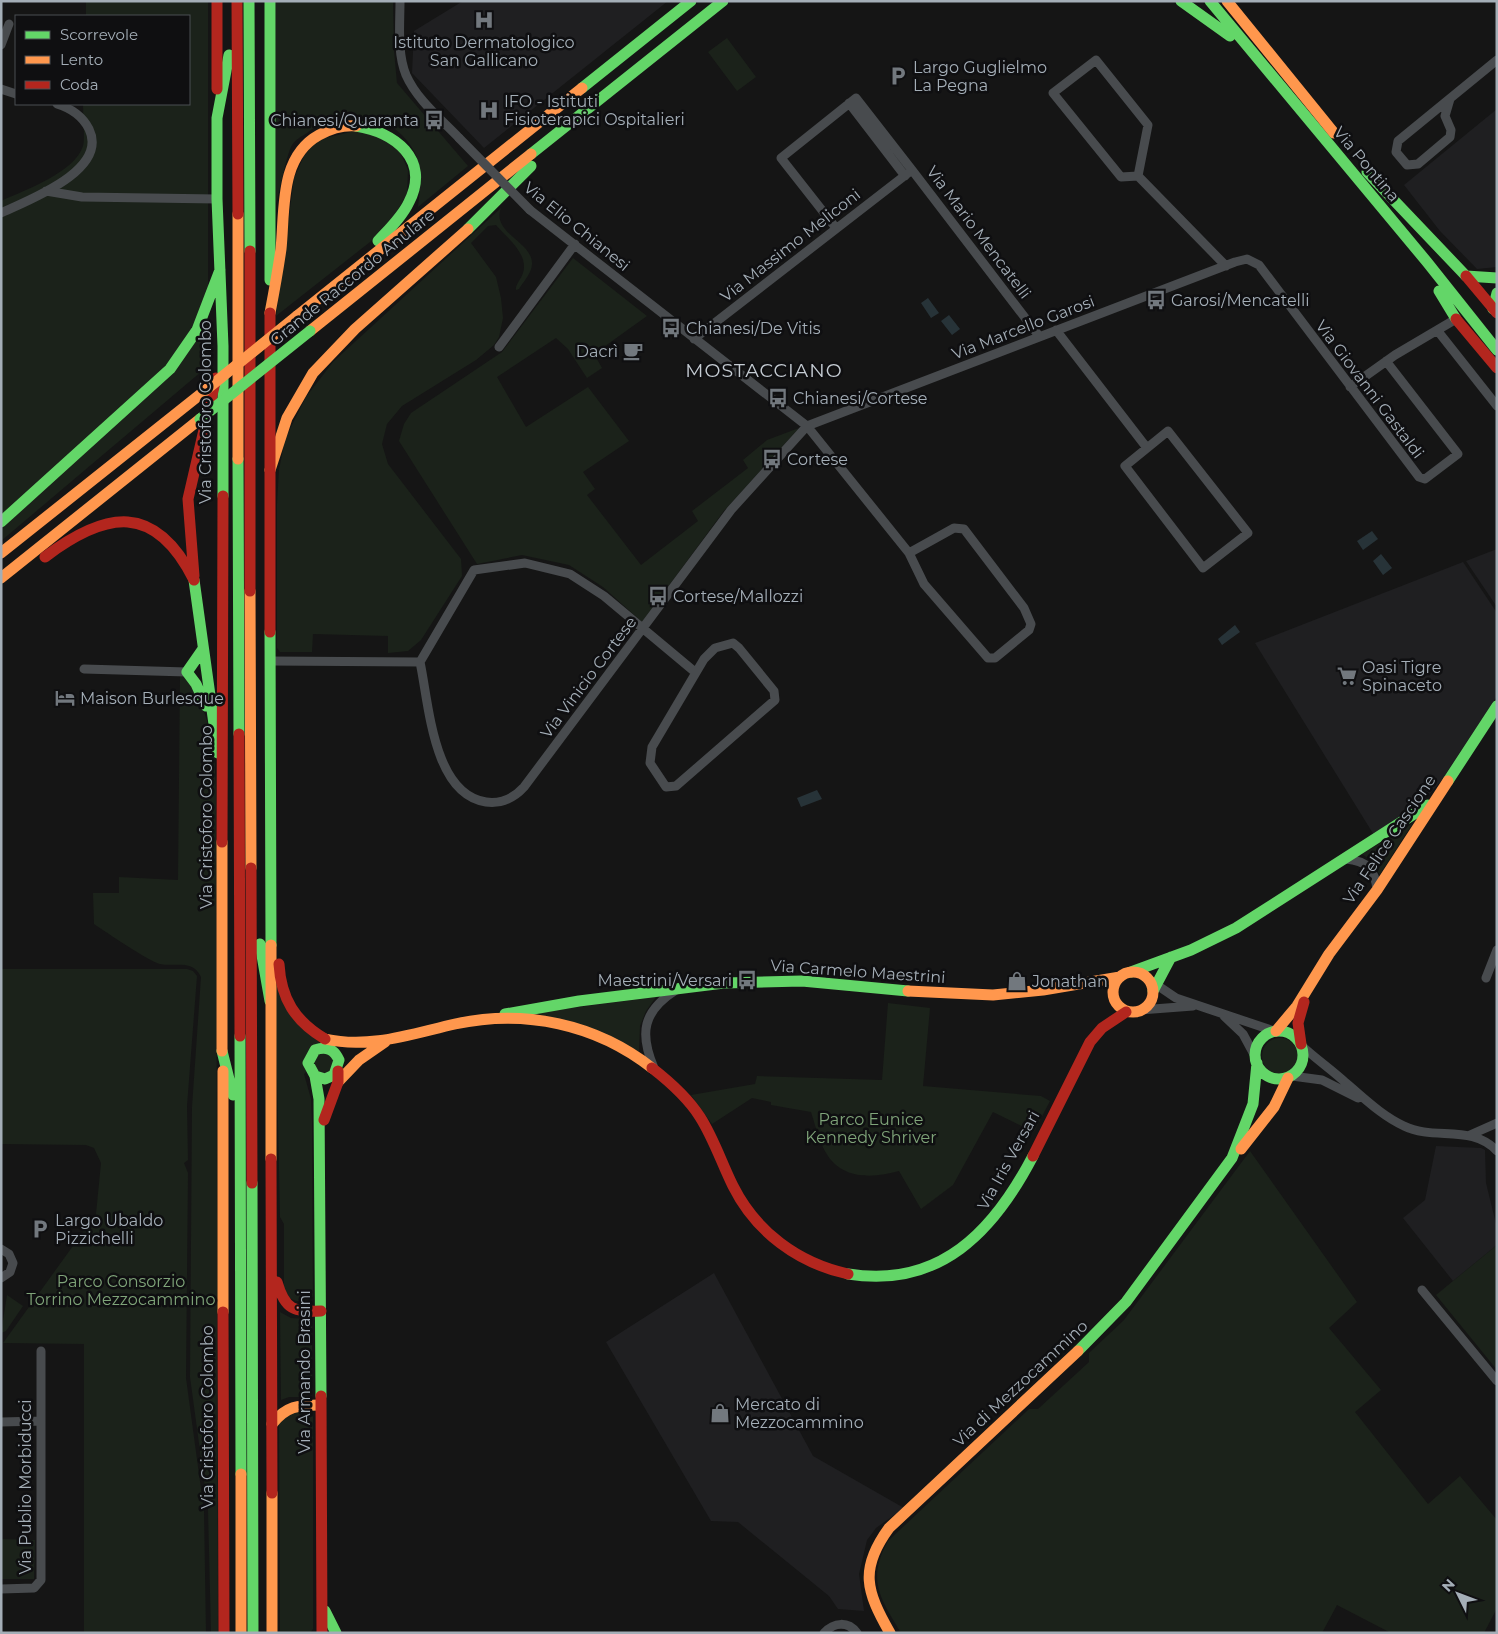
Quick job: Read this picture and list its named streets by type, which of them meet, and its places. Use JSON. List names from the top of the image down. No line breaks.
{"streets":{"main road":["Via Pontina","Grande Raccordo Anulare","Via Cristoforo Colombo","Via Felice Cascione","Via Carmelo Maestrini","Via Iris Versari","Via Armando Brasini","Via di Mezzocammino"],"street":["Via Elio Chianesi","Via Mario Mencatelli","Via Massimo Meliconi","Via Marcello Garosi","Via Giovanni Gastaldi","Via Vinicio Cortese","Via Publio Morbiducci"]},"crossings":[["Via Elio Chianesi","Via Massimo Meliconi"],["Via Elio Chianesi","Via Marcello Garosi"],["Via Elio Chianesi","Via Vinicio Cortese"],["Via Mario Mencatelli","Via Massimo Meliconi"],["Via Mario Mencatelli","Via Marcello Garosi"],["Via Marcello Garosi","Via Giovanni Gastaldi"],["Via Marcello Garosi","Via Vinicio Cortese"],["Via Felice Cascione","Via Carmelo Maestrini"],["Via Felice Cascione","Via di Mezzocammino"],["Via Carmelo Maestrini","Via Iris Versari"],["Via Iris Versari","Via Armando Brasini"]],"districts":["MOSTACCIANO"],"parks":["Parco Eunice Kennedy Shriver","Parco Consorzio Torrino Mezzocammino"],"places":{"hospital":["Istituto Dermatologico San Gallicano","IFO - Istituti Fisioterapici Ospitalieri"],"parking":["Largo Guglielmo La Pegna","Largo Ubaldo Pizzichelli"],"bus stop":["Chianesi/Quaranta","Garosi/Mencatelli","Chianesi/De Vitis","Chianesi/Cortese","Cortese","Cortese/Mallozzi","Maestrini/Versari"],"cafe":["Dacrì"],"supermarket":["Oasi Tigre Spinaceto"],"hotel":["Maison Burlesque"],"shop":["Jonathan","Mercato di Mezzocammino"]},"legend":["Scorrevole","Lento","Coda"],"north":"top left"}
